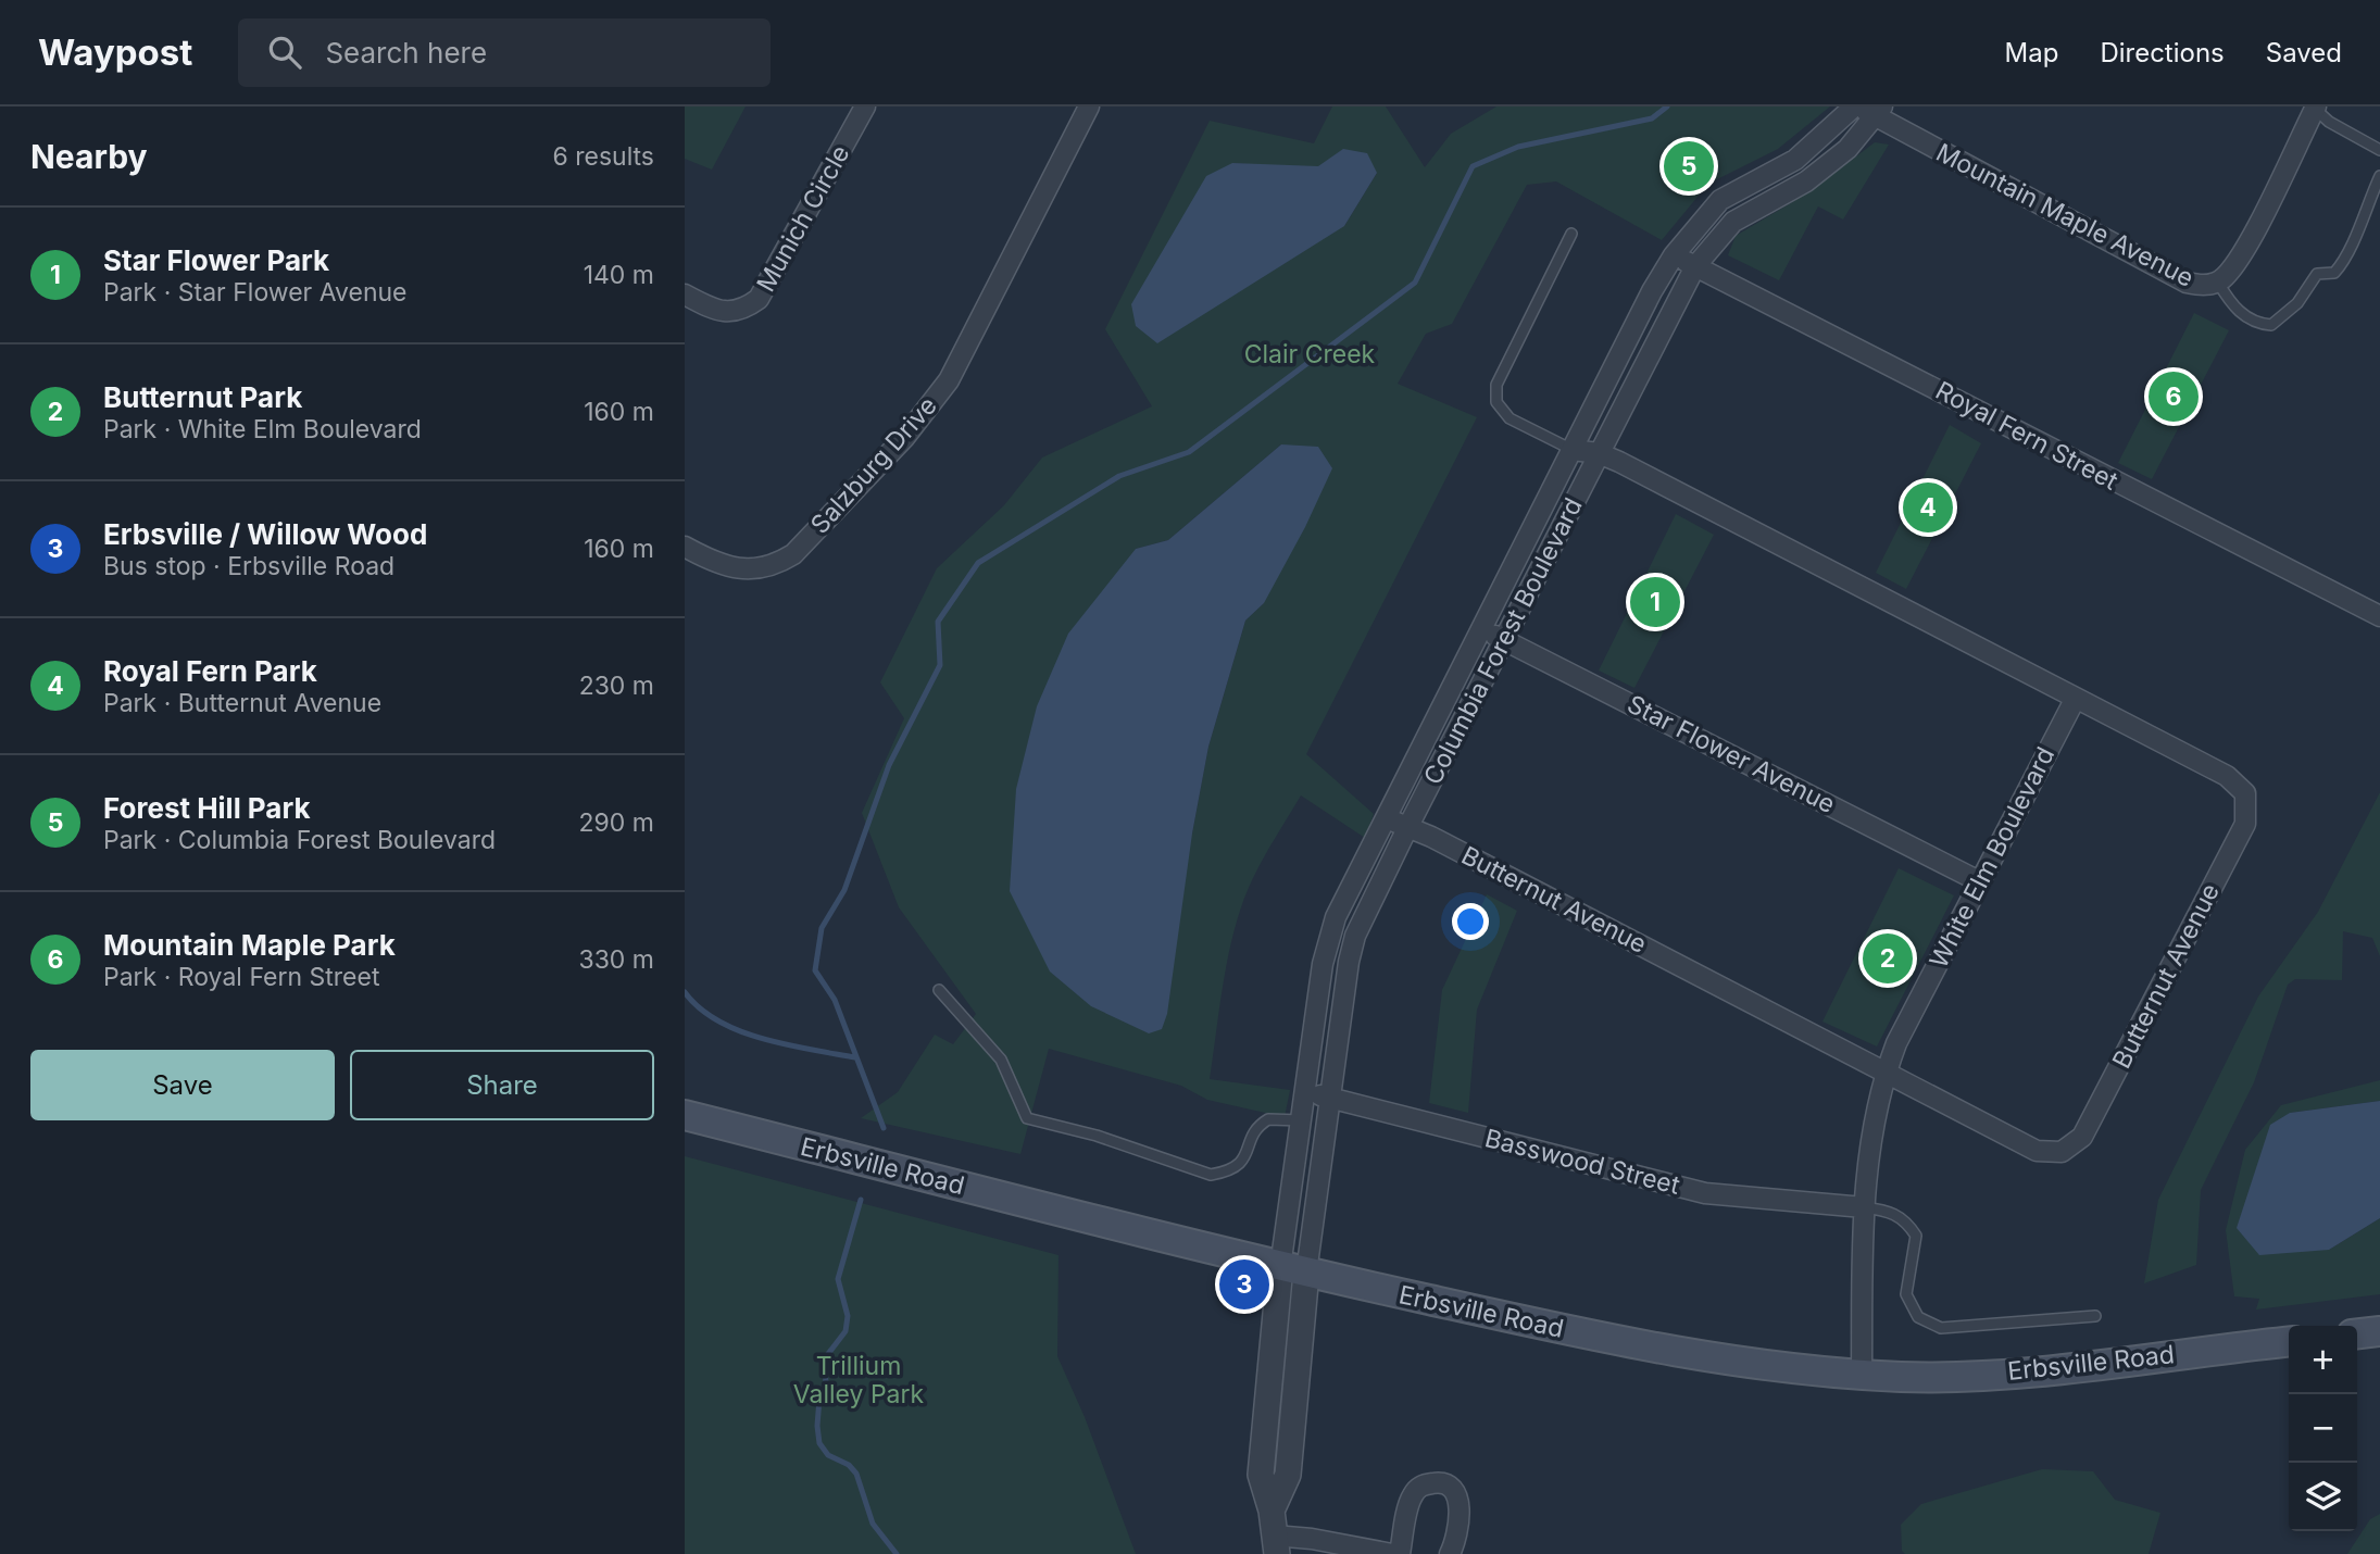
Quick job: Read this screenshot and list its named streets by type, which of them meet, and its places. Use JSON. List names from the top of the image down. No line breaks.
{"streets":{"main road":["Erbsville Road"],"street":["Mountain Maple Avenue","Munich Circle","Royal Fern Street","Salzburg Drive","Columbia Forest Boulevard","Star Flower Avenue","White Elm Boulevard","Butternut Avenue","Basswood Street"]},"crossings":[["Mountain Maple Avenue","Columbia Forest Boulevard"],["Royal Fern Street","Columbia Forest Boulevard"],["Columbia Forest Boulevard","Star Flower Avenue"],["Columbia Forest Boulevard","Butternut Avenue"],["Columbia Forest Boulevard","Basswood Street"],["Columbia Forest Boulevard","Erbsville Road"],["Star Flower Avenue","White Elm Boulevard"],["White Elm Boulevard","Butternut Avenue"],["White Elm Boulevard","Basswood Street"],["White Elm Boulevard","Erbsville Road"]],"parks":["Clair Creek","Trillium Valley Park"],"page":{"header":"Waypost","search":"Search here","nav":["Map","Directions","Saved"],"heading":["Nearby","6 results"],"pins":["5","6","4","1","2","3"],"list":[{"mark":"1","name":"Star Flower Park","note":"Park · Star Flower Avenue","value":"140 m"},{"mark":"2","name":"Butternut Park","note":"Park · White Elm Boulevard","value":"160 m"},{"mark":"3","name":"Erbsville / Willow Wood","note":"Bus stop · Erbsville Road","value":"160 m"},{"mark":"4","name":"Royal Fern Park","note":"Park · Butternut Avenue","value":"230 m"},{"mark":"5","name":"Forest Hill Park","note":"Park · Columbia Forest Boulevard","value":"290 m"},{"mark":"6","name":"Mountain Maple Park","note":"Park · Royal Fern Street","value":"330 m"}],"buttons":["Save","Share"],"map_buttons":["+","−"]}}
